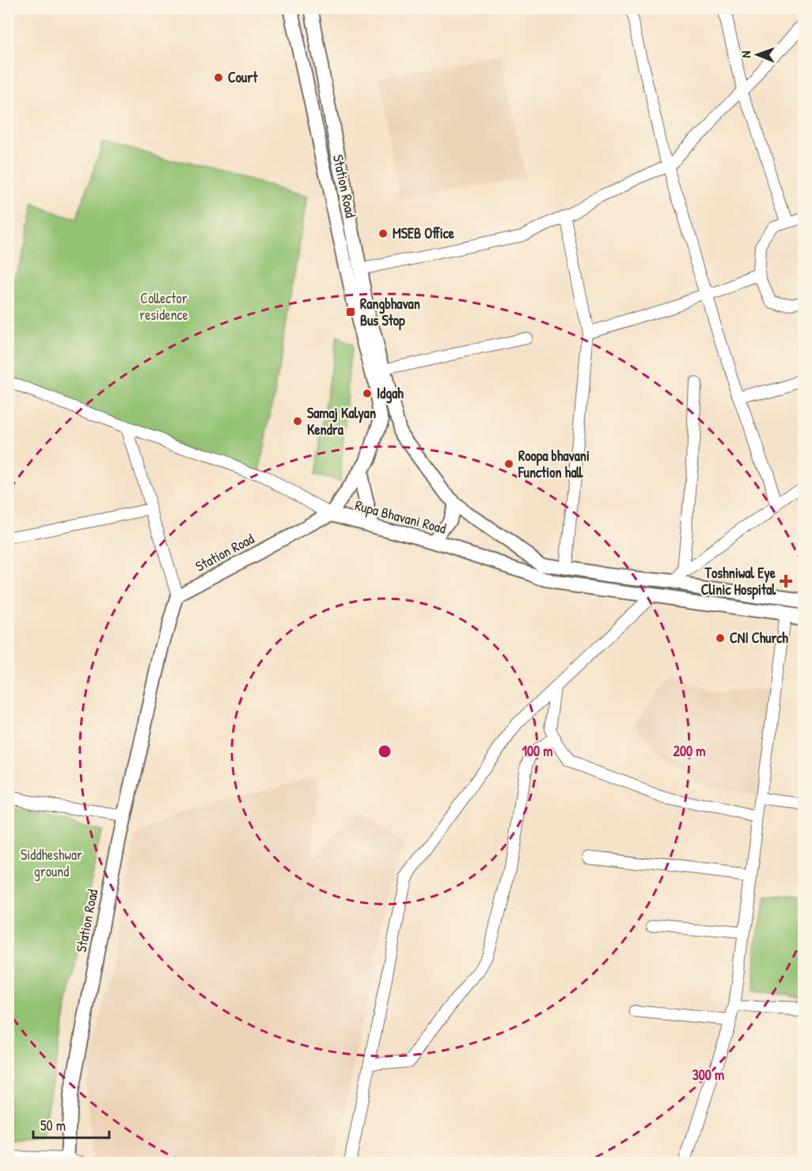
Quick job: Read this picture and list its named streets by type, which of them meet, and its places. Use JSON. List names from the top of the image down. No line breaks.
{"streets":{"main road":["Station Road","Rupa Bhavani Road"]},"crossings":[["Station Road","Rupa Bhavani Road"]],"parks":["Collector residence","Siddheshwar ground"],"places":{"other":["Court","MSEB Office","Idgah","Samaj Kalyan Kendra","Roopa bhavani Function hall","CNI Church"],"transit":["Rangbhavan Bus Stop"],"health":["Toshniwal Eye Clinic Hospital"]},"scale_bar":"50 m","north":"left","rings":["100 m","200 m","300 m"]}
